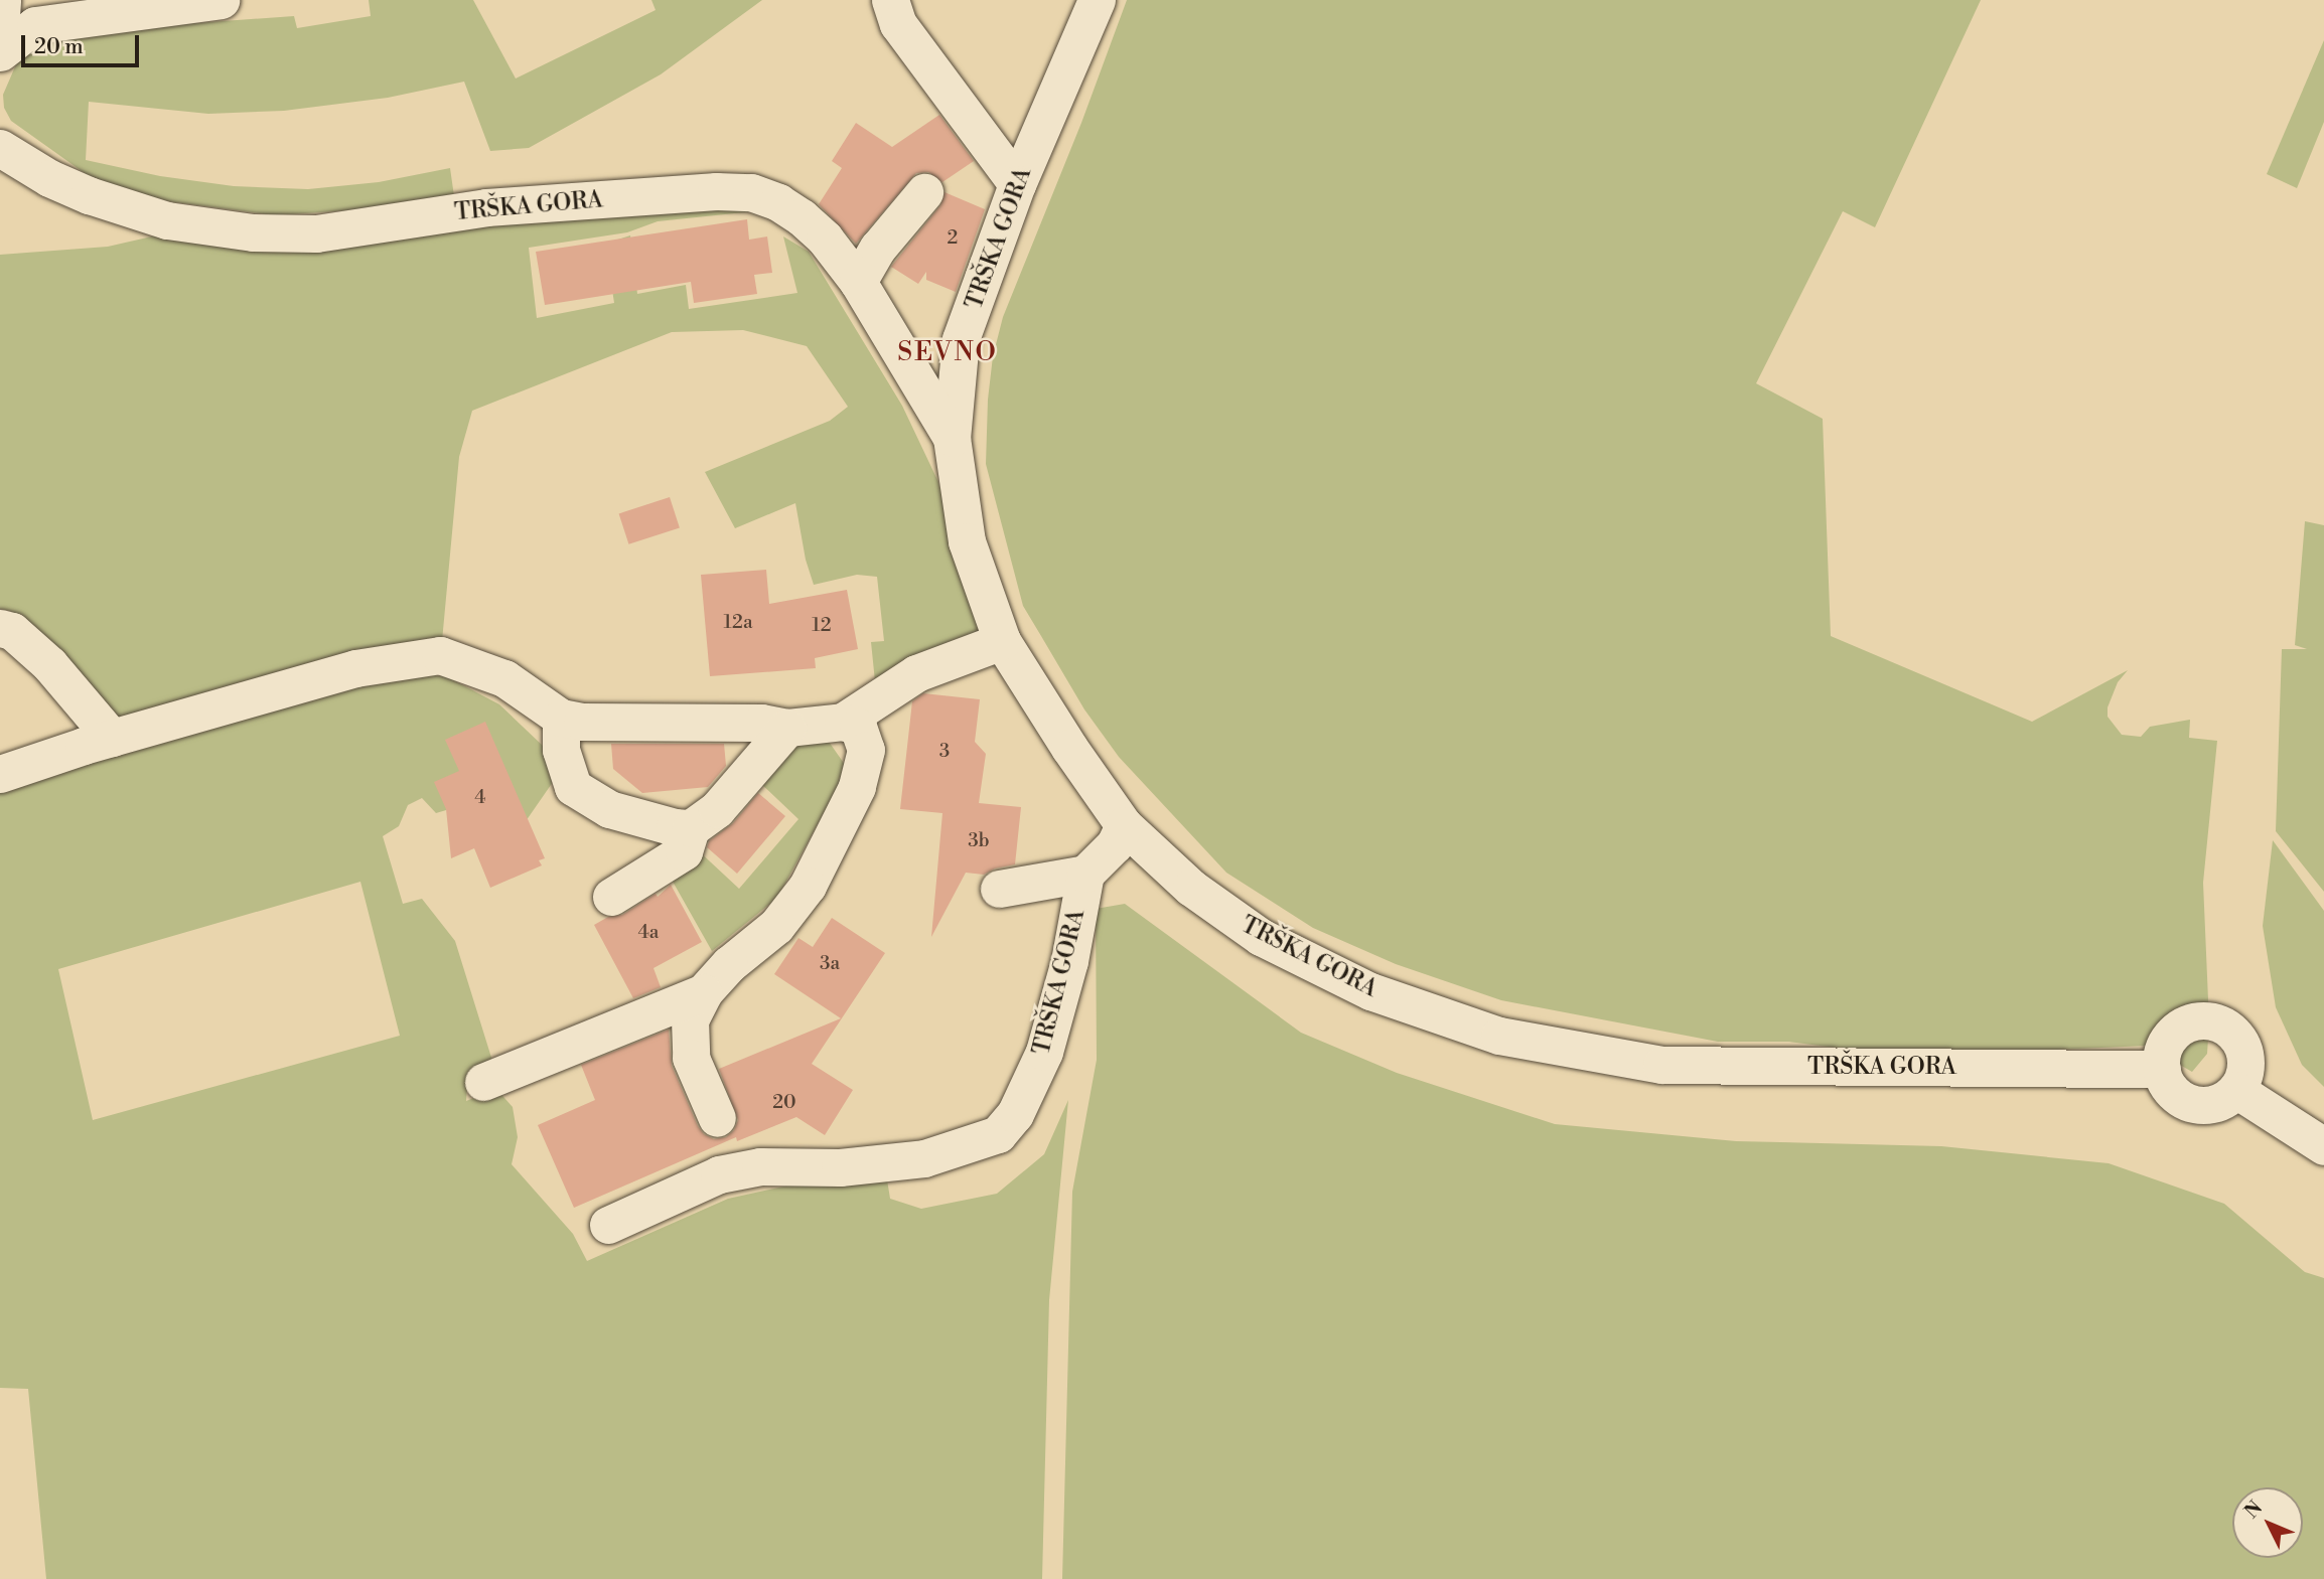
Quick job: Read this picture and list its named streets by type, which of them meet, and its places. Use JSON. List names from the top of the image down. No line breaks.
{"streets":{"street":["TRŠKA GORA"]},"districts":["SEVNO"],"house_numbers":["2","12a","12","3","4","3b","4a","3a","20"],"scale_bar":"20 m","north":"top left"}
